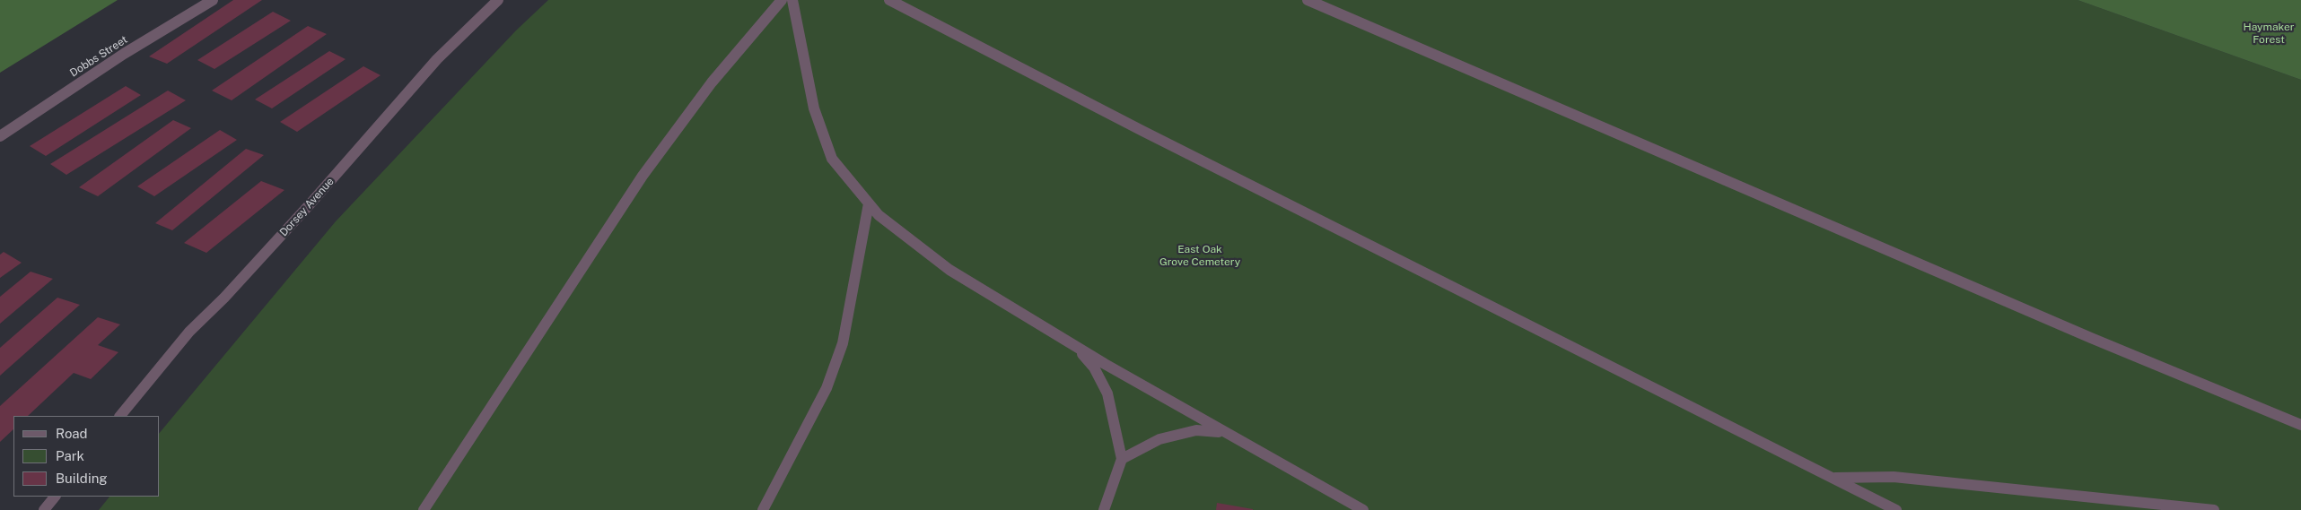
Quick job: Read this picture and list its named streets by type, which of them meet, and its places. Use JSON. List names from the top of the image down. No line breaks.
{"streets":{"street":["Dobbs Street","Dorsey Avenue"]},"parks":["Haymaker Forest","East Oak Grove Cemetery"],"legend":["Road","Park","Building"]}
